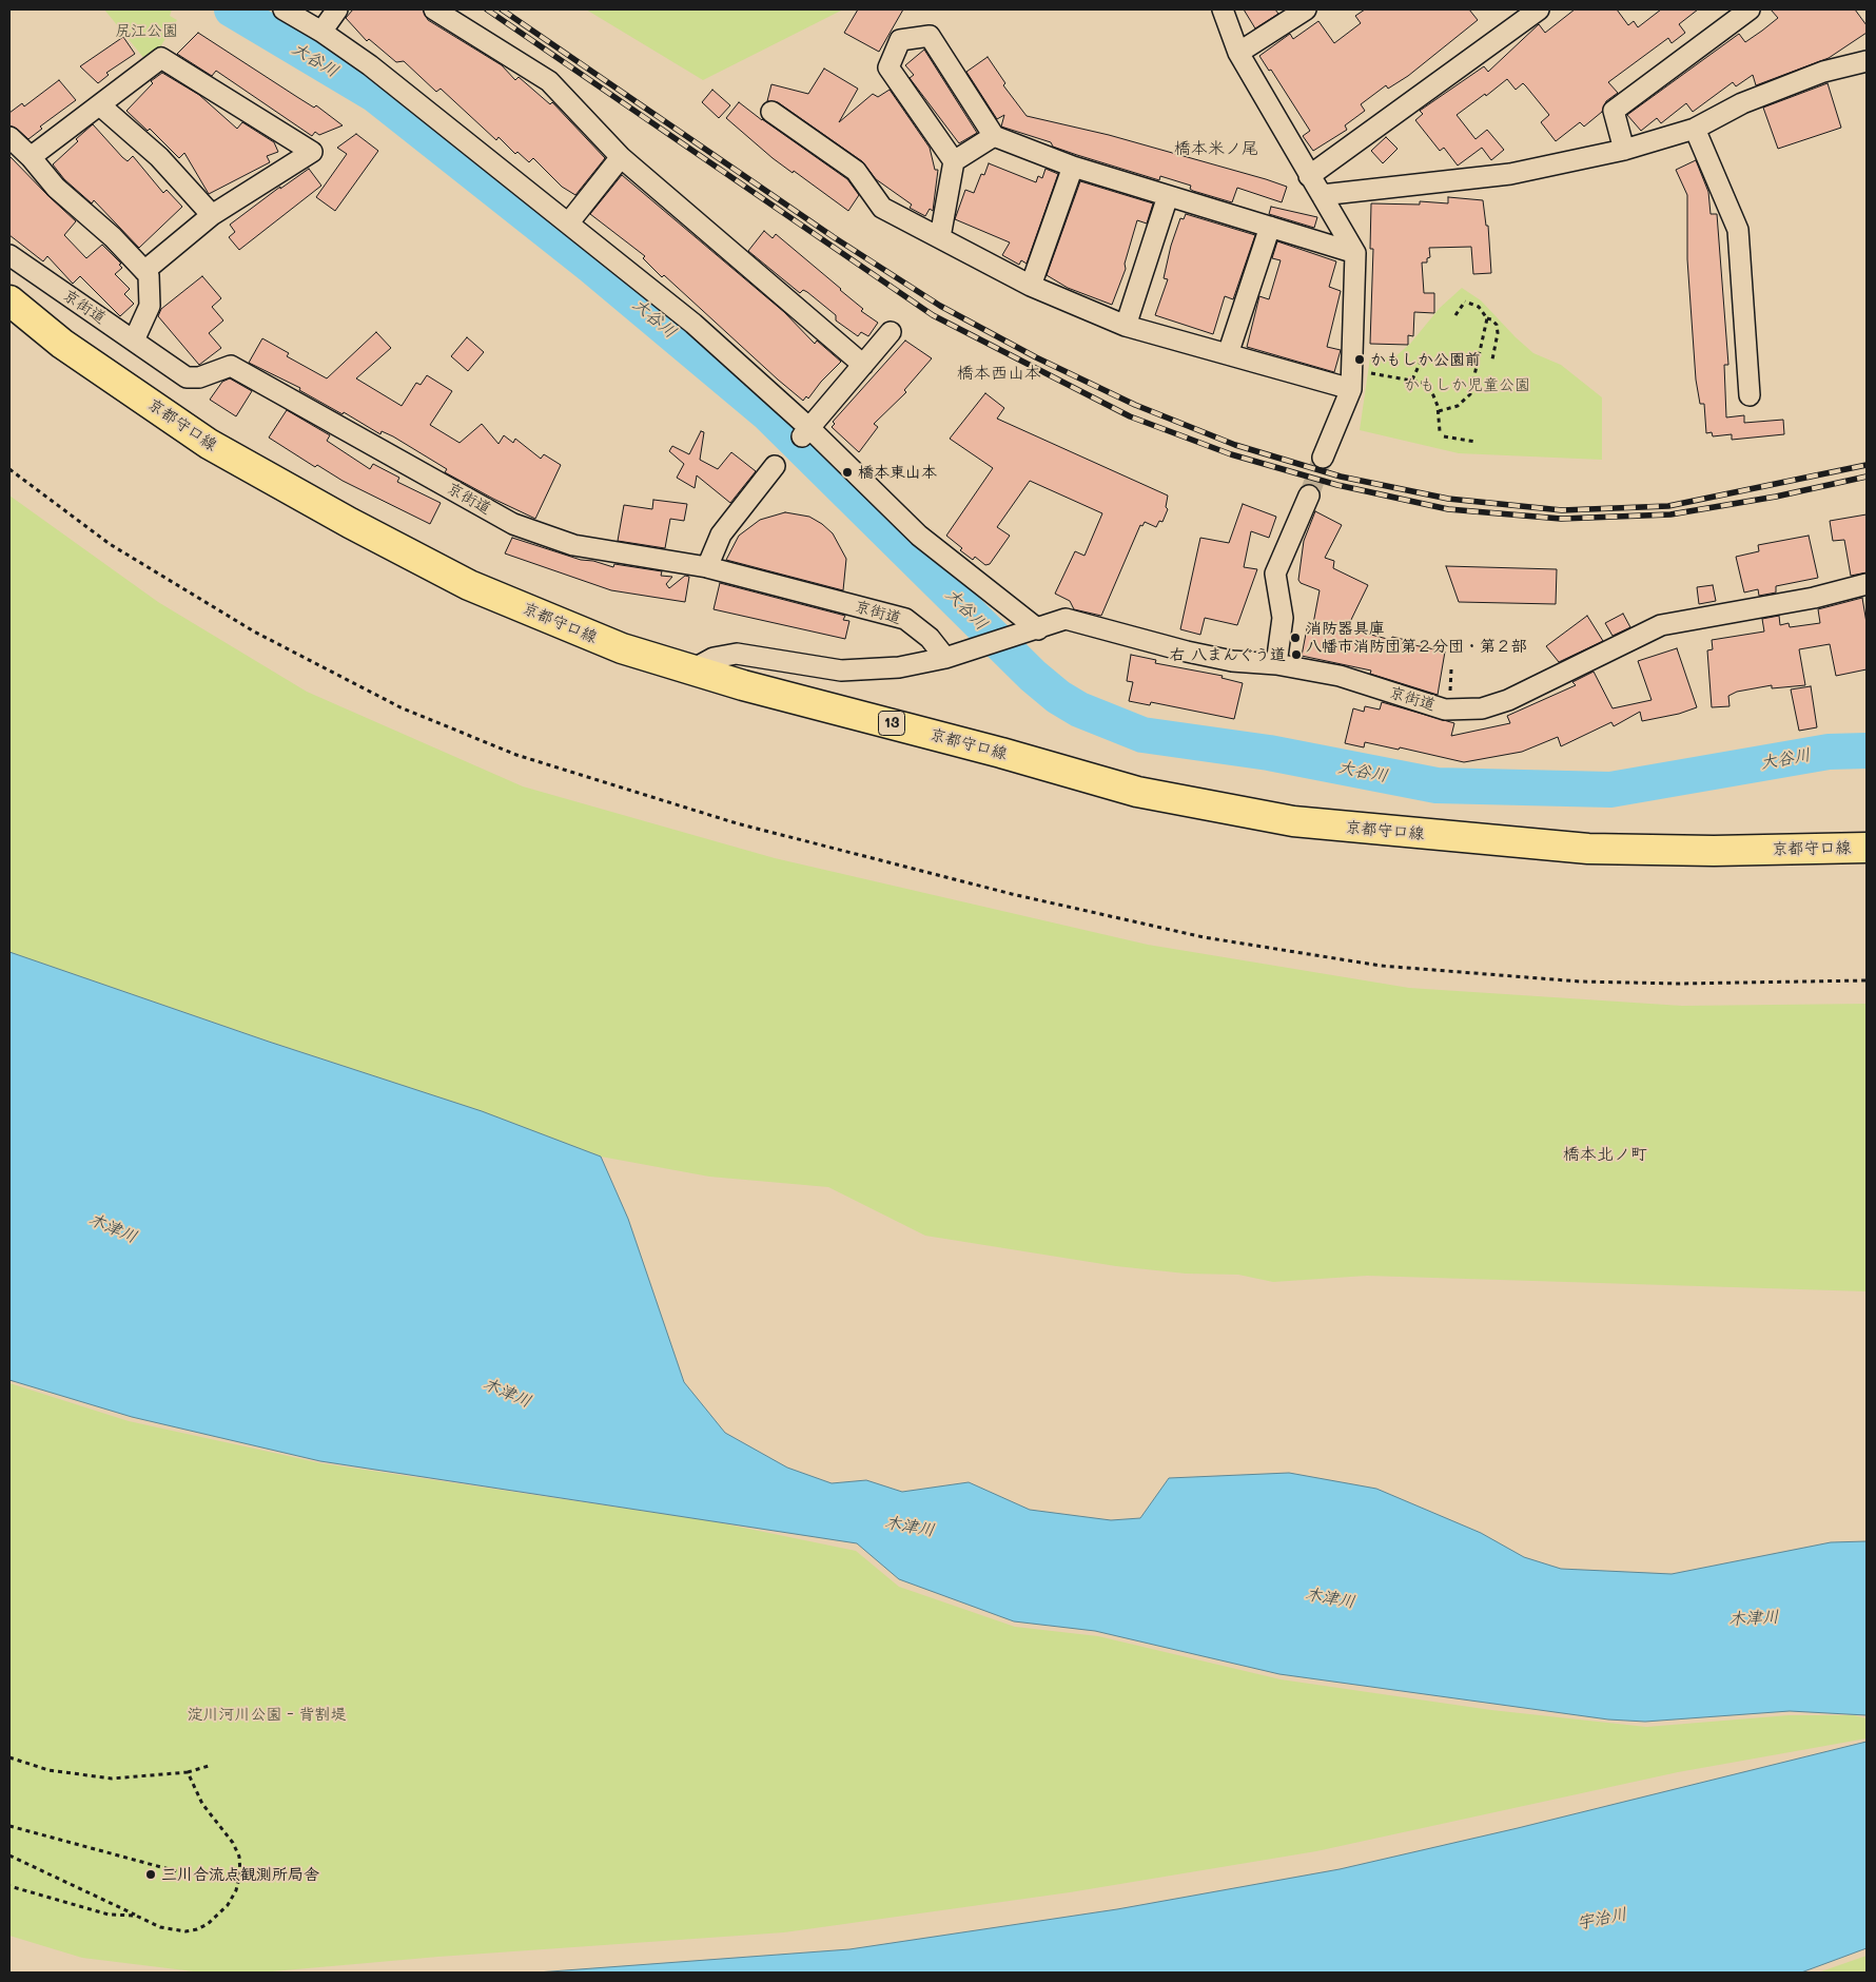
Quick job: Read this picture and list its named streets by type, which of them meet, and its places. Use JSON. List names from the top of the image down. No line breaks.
{"streets":{"main road":["京都守口線","13"],"street":["京街道"]},"districts":["橋本米ノ尾","橋本西山本","橋本北ノ町"],"water":["大谷川","木津川","宇治川"],"parks":["尻江公園","かもしか児童公園","淀川河川公園 - 背割堤"],"places":["かもしか公園前","橋本東山本","消防器具庫 八幡市消防団第２分団・第２部","右 八まんぐう道","三川合流点観測所局舎"]}
